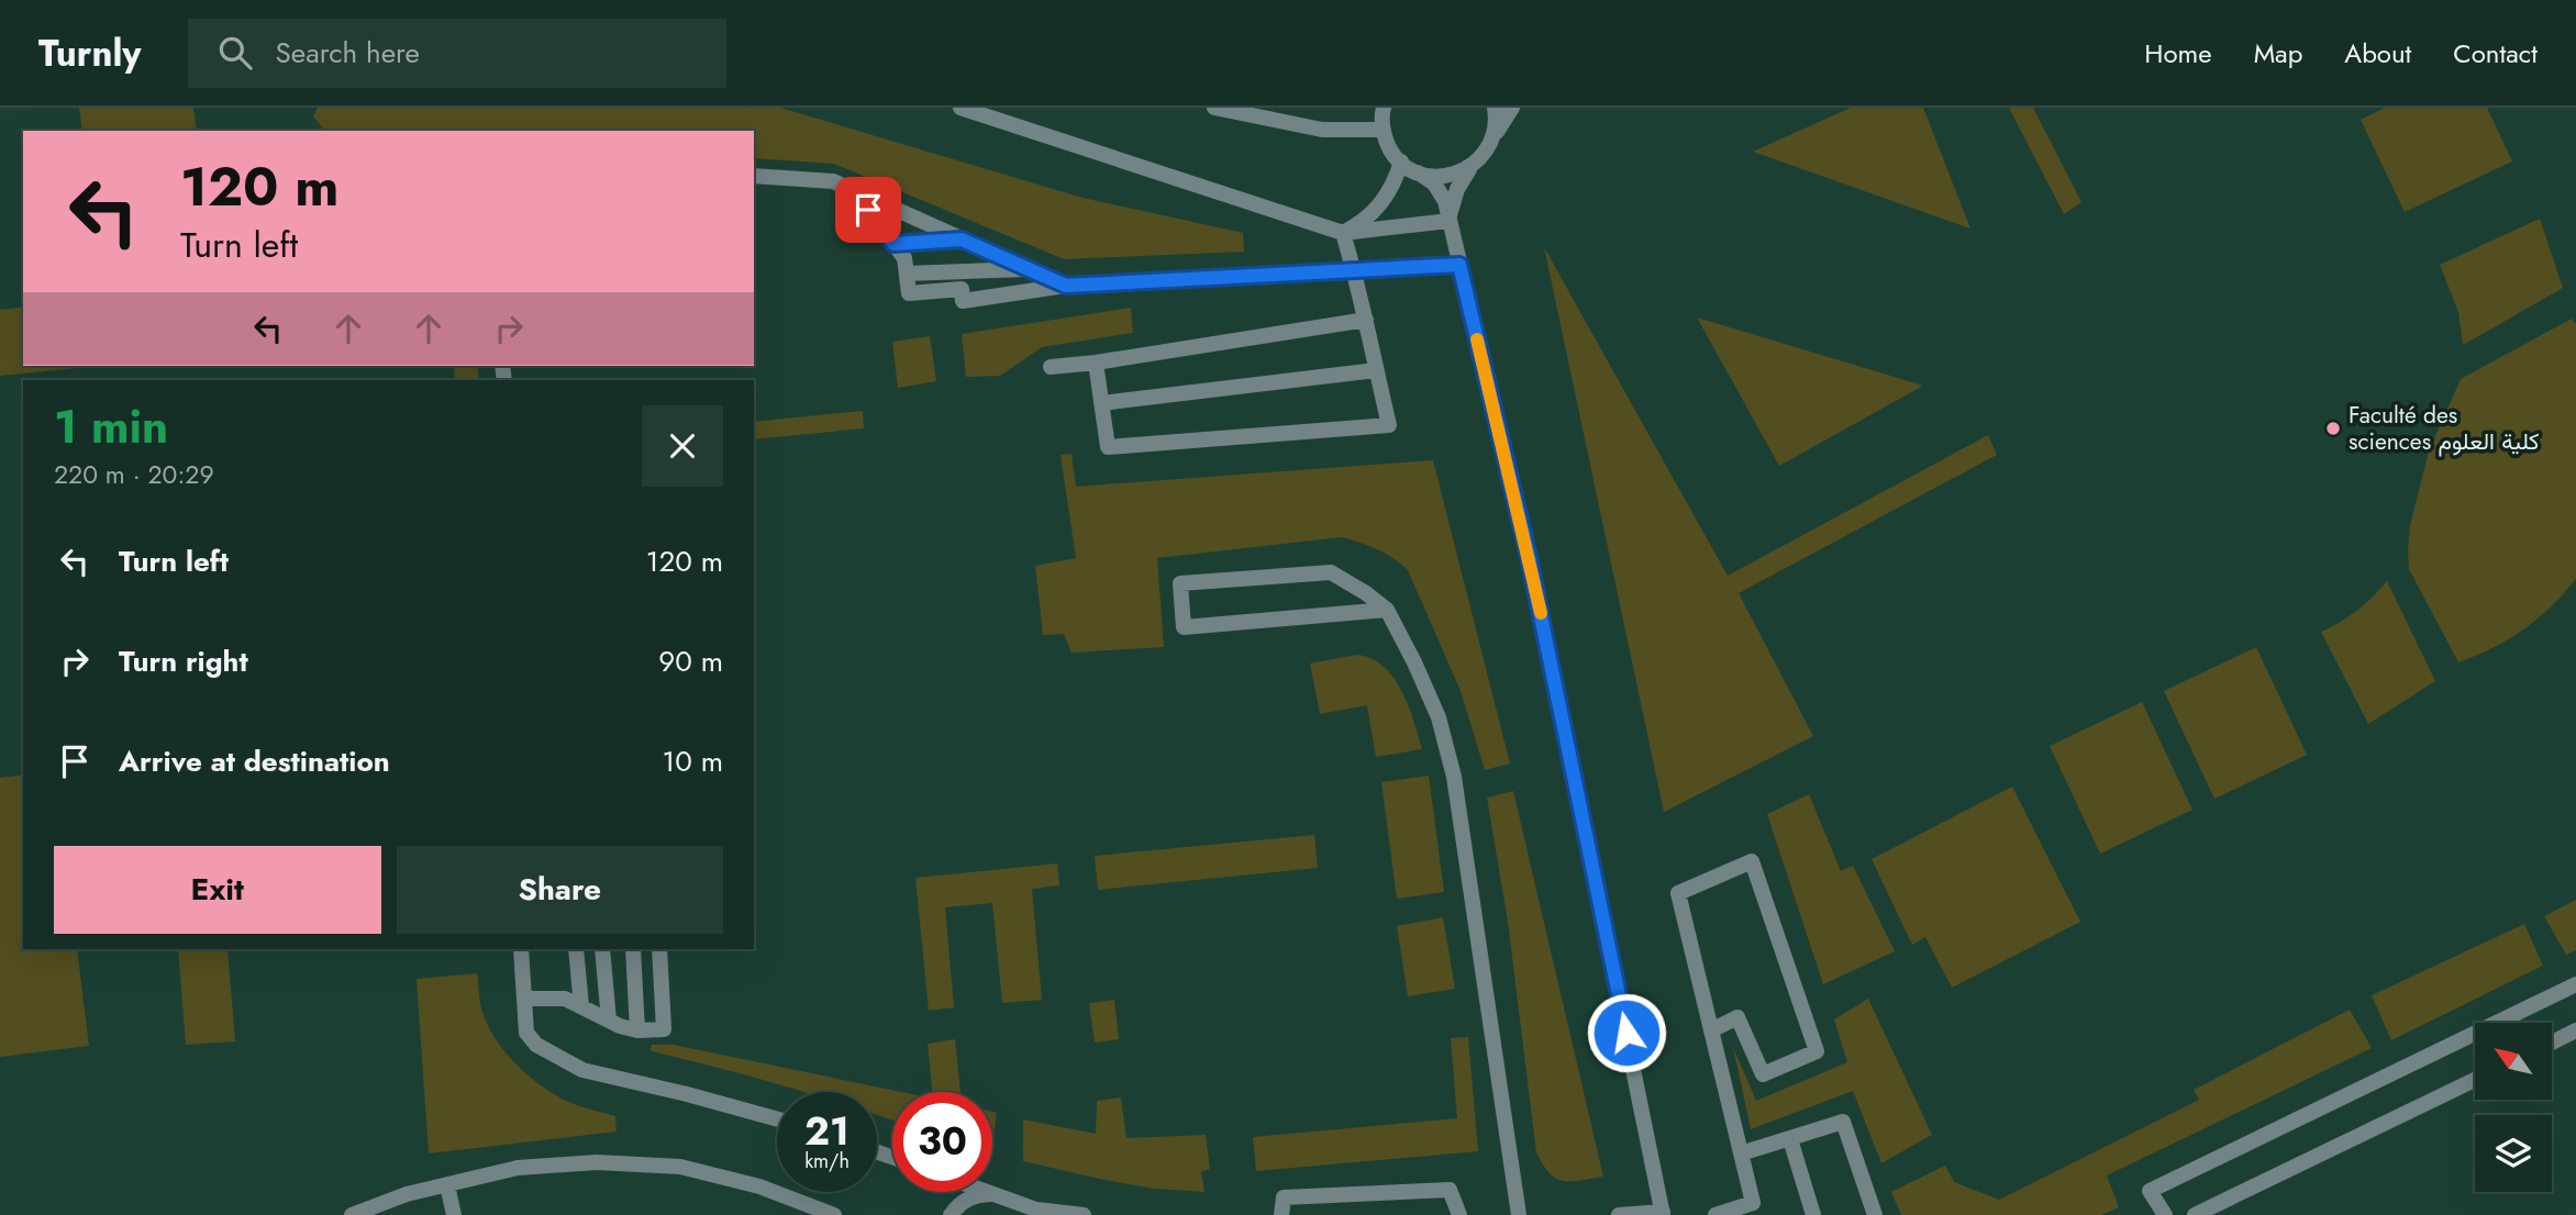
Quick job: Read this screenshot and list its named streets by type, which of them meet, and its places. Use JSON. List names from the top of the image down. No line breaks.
{"places":["Faculté des sciences كلية العلوم"],"north":"top left","page":{"header":"Turnly","search":"Search here","nav":["Home","Map","About","Contact"],"turn":["120 m","Turn left"],"heading":["1 min","220 m · 20:29"],"list":[{"name":"Turn left","value":"120 m"},{"name":"Turn right","value":"90 m"},{"name":"Arrive at destination","value":"10 m"}],"buttons":["Exit","Share"],"speed":"21 km/h","limit":"30"}}
